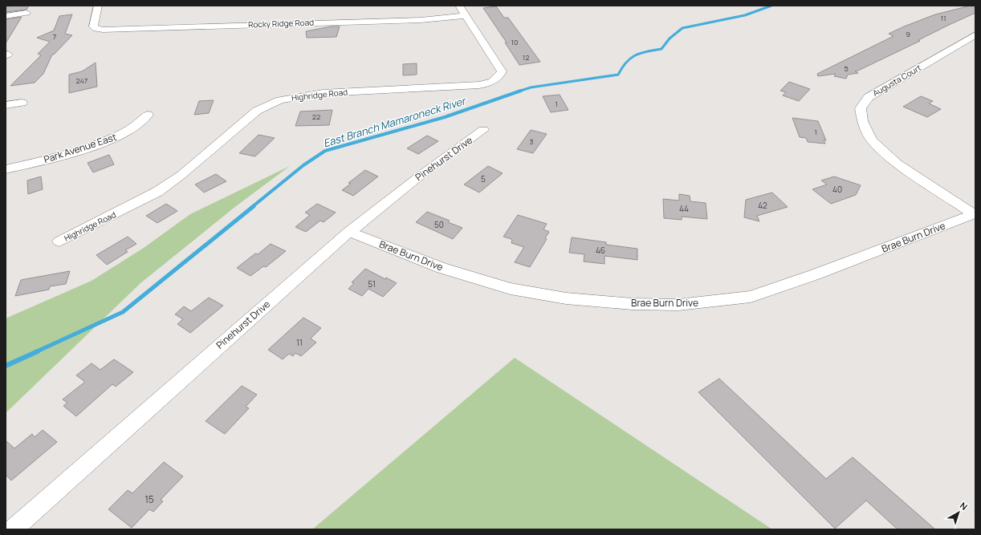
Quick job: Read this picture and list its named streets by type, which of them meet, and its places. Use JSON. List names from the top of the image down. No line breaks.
{"streets":{"street":["Rocky Ridge Road","Augusta Court","Highridge Road","Park Avenue East","Pinehurst Drive","Brae Burn Drive"]},"crossings":[["Rocky Ridge Road","Highridge Road"],["Augusta Court","Brae Burn Drive"],["Pinehurst Drive","Brae Burn Drive"]],"water":["East Branch Mamaroneck River"],"house_numbers":["11","9","7","10","12","5","247","1","22","1","3","5","40","42","44","50","46","51","11","15"],"north":"top right"}
